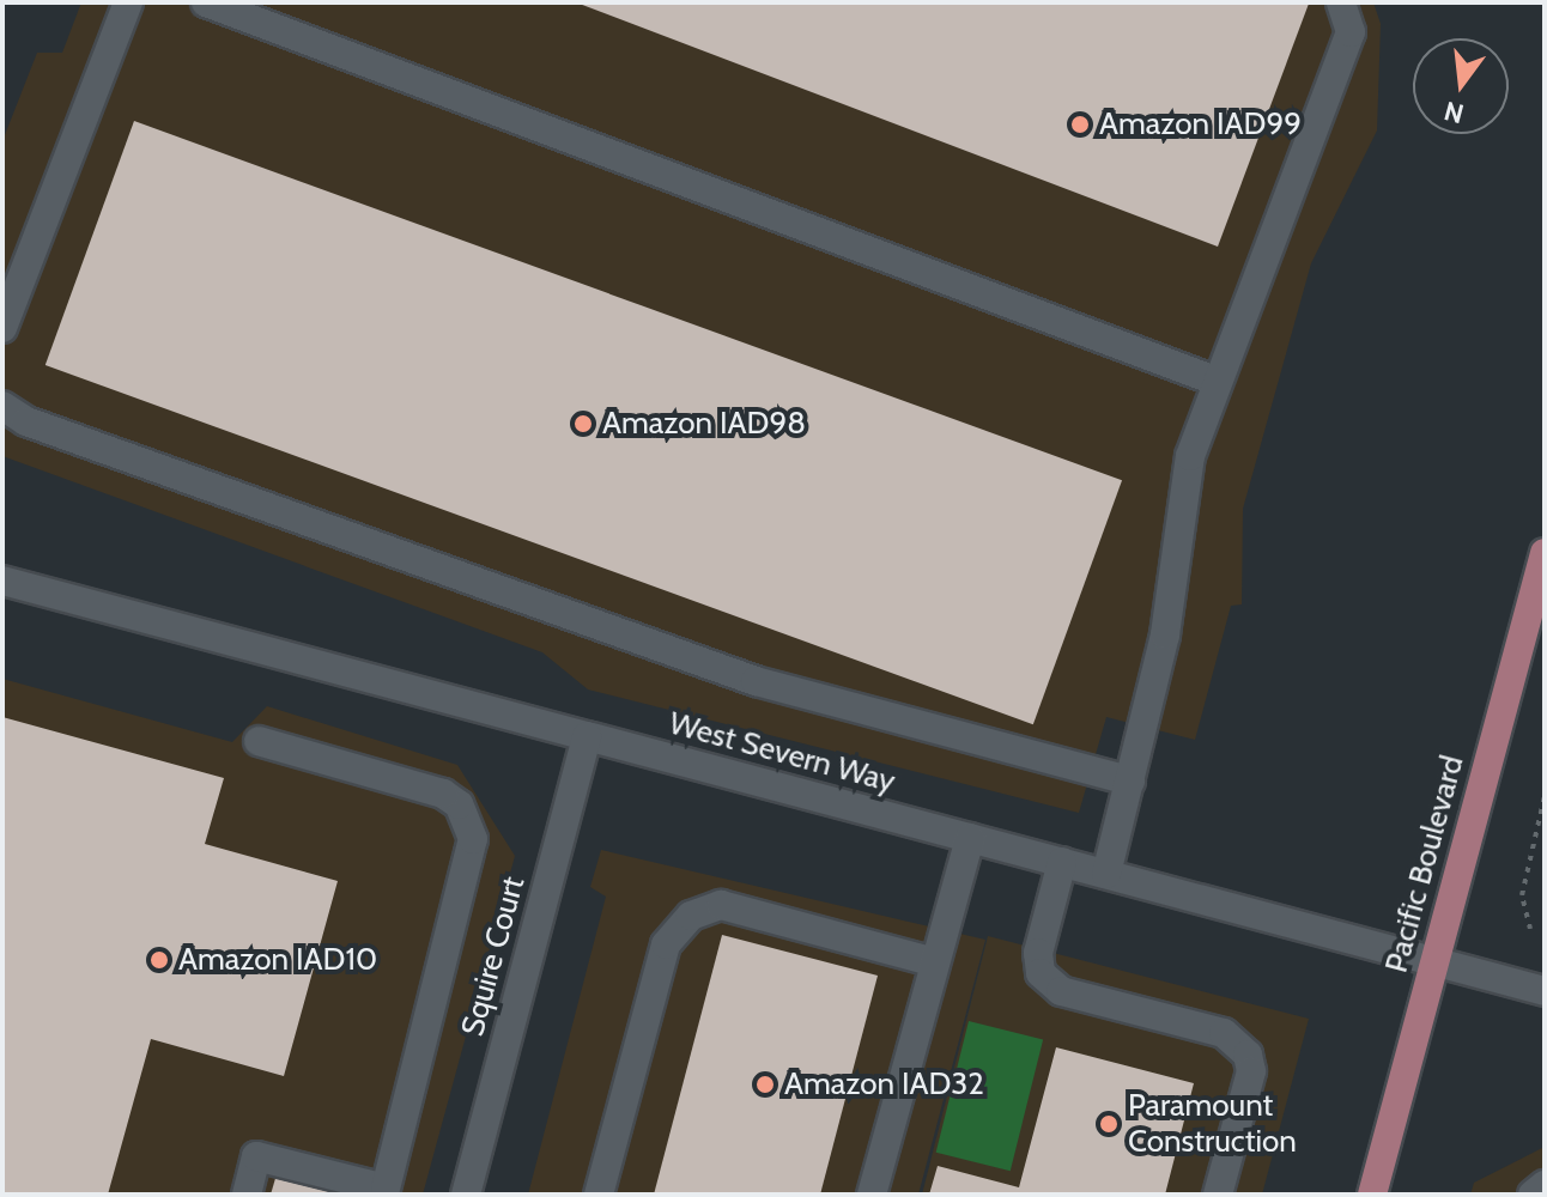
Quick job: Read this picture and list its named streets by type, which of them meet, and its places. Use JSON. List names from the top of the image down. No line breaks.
{"streets":{"main road":["Pacific Boulevard"],"street":["West Severn Way","Squire Court"]},"crossings":[["West Severn Way","Pacific Boulevard"],["West Severn Way","Squire Court"]],"places":["Amazon IAD99","Amazon IAD98","Amazon IAD10","Amazon IAD32","Paramount Construction"],"north":"bottom"}
